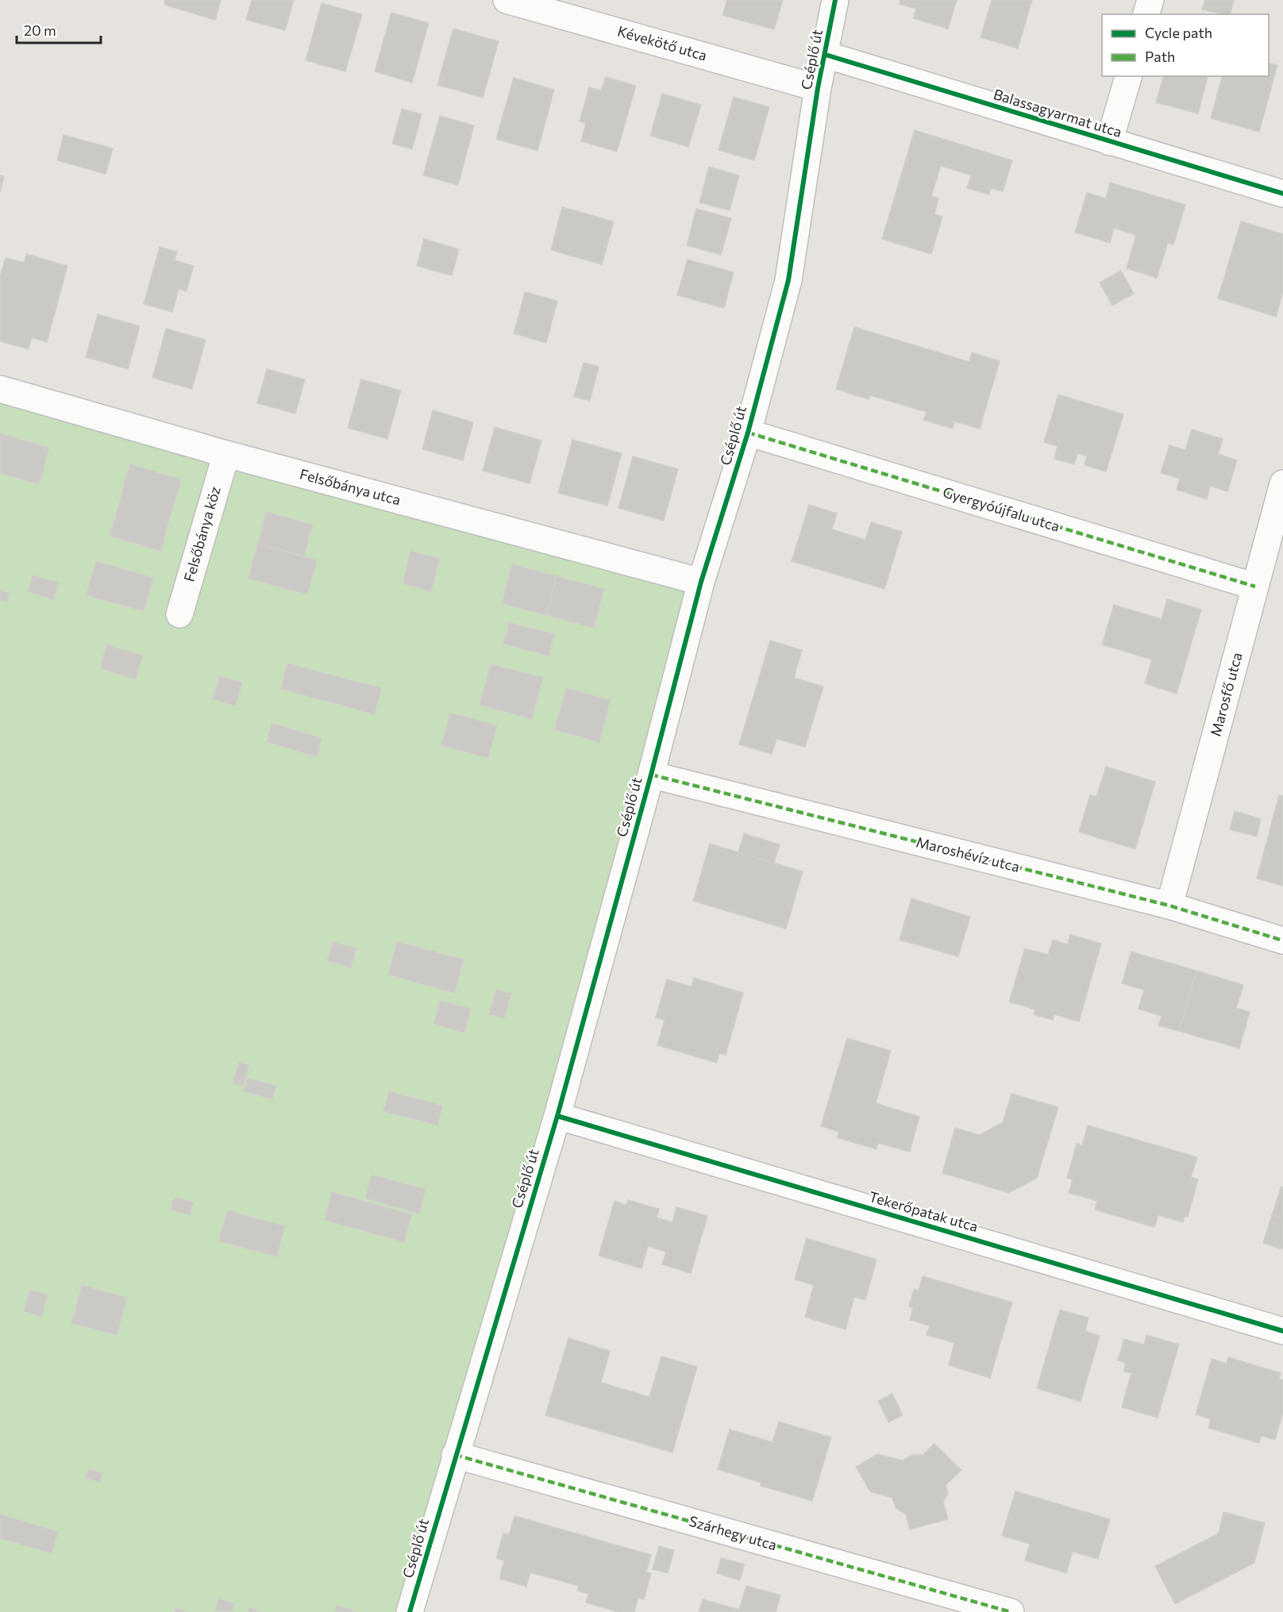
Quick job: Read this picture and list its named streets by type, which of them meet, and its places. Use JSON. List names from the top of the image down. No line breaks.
{"streets":{"street":["Kévekötő utca","Cséplő út","Balassagyarmat utca","Felsőbánya utca","Gyergyóújfalu utca","Felsőbánya köz","Marosfő utca","Maroshévíz utca","Tekerőpatak utca","Szárhegy utca"]},"crossings":[["Kévekötő utca","Cséplő út"],["Cséplő út","Balassagyarmat utca"],["Cséplő út","Felsőbánya utca"],["Cséplő út","Gyergyóújfalu utca"],["Cséplő út","Maroshévíz utca"],["Cséplő út","Tekerőpatak utca"],["Cséplő út","Szárhegy utca"],["Felsőbánya utca","Felsőbánya köz"],["Gyergyóújfalu utca","Marosfő utca"],["Marosfő utca","Maroshévíz utca"]],"legend":["Cycle path","Path"],"scale_bar":"20 m"}
